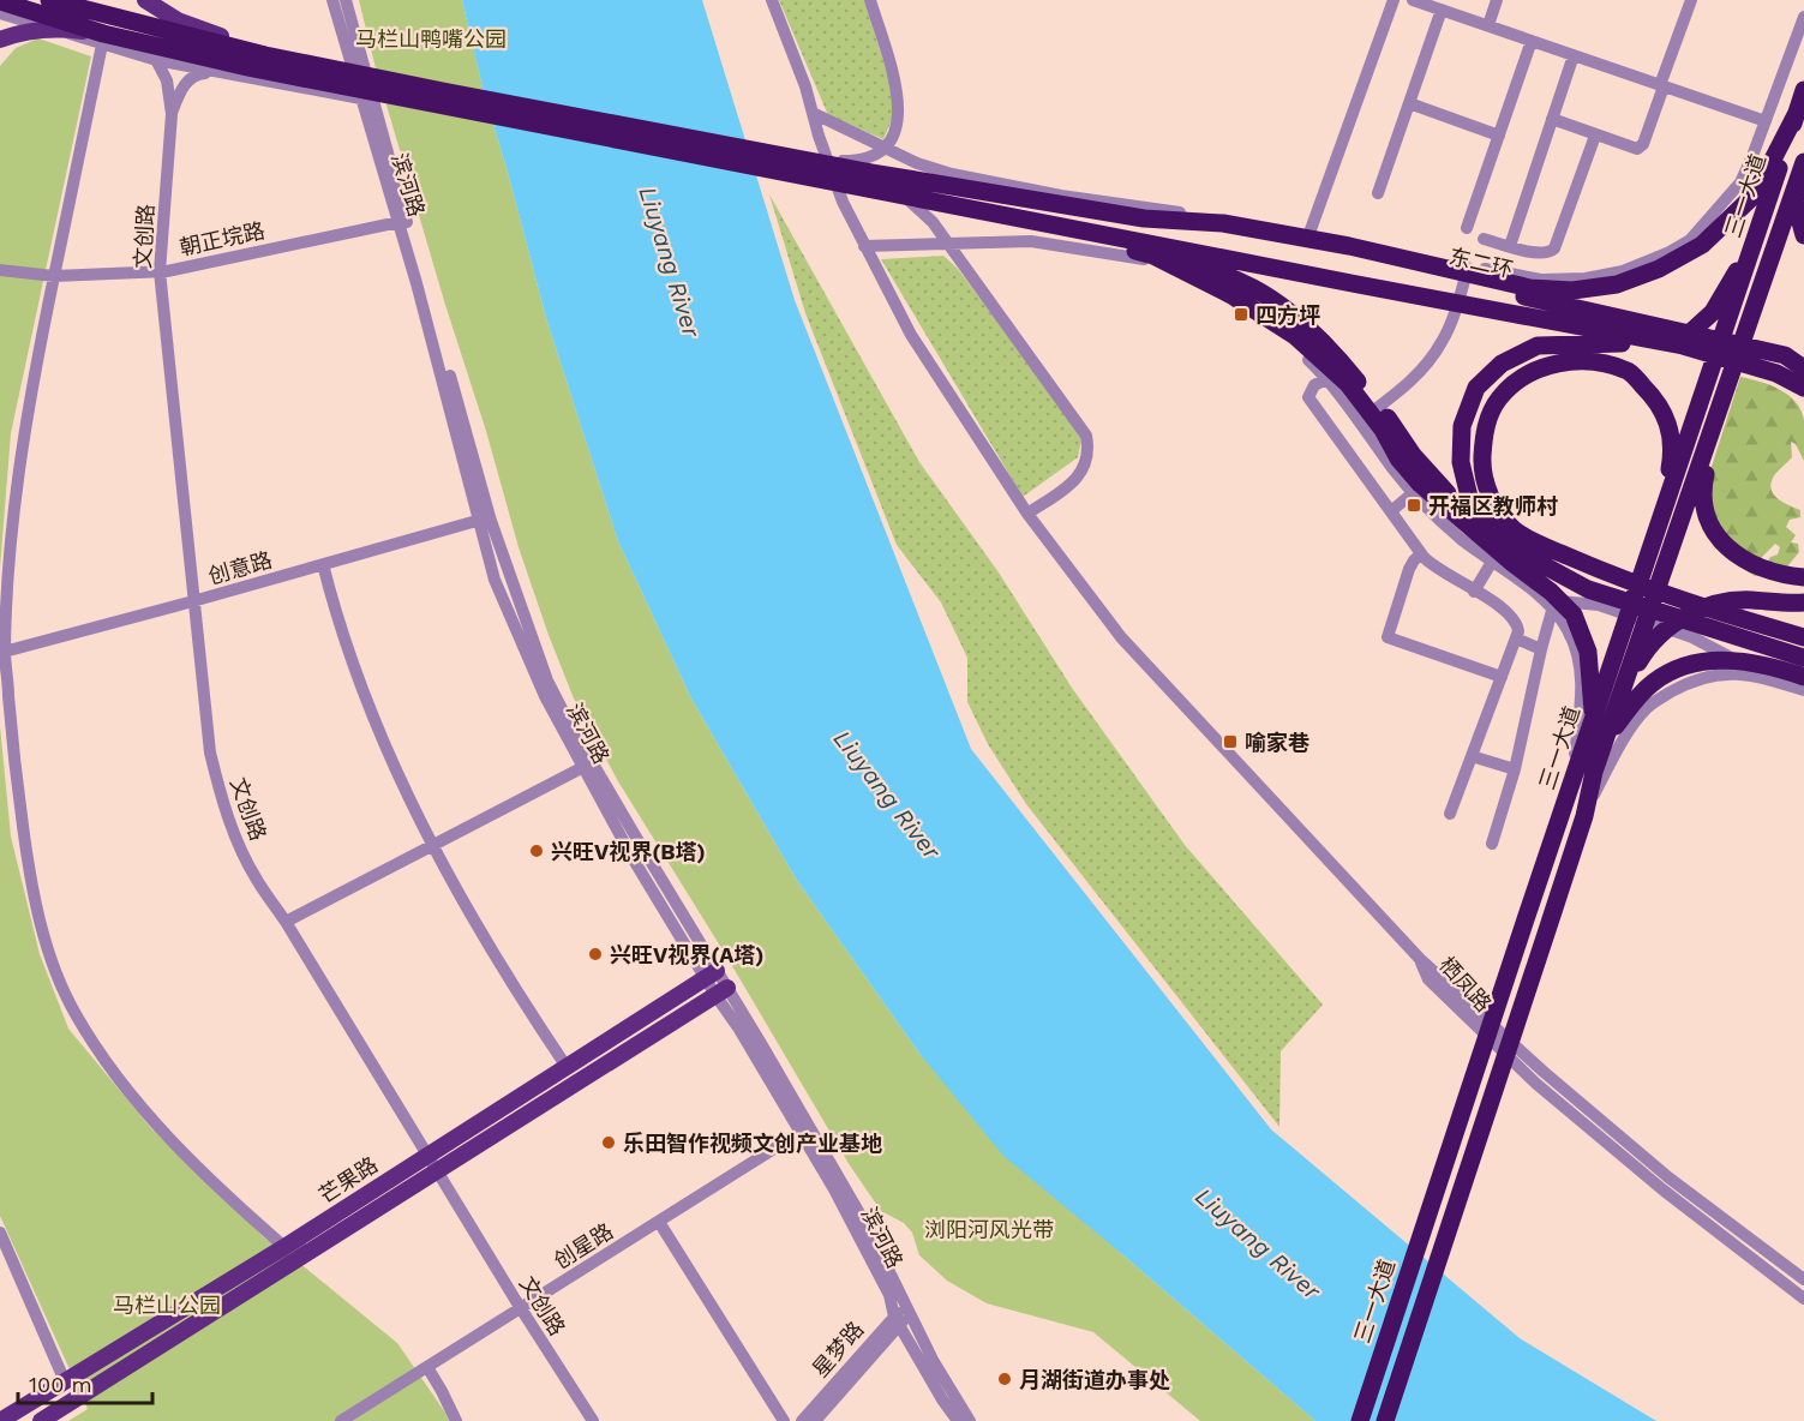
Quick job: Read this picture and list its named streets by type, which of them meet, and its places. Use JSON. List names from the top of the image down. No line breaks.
{"streets":{"highway":["三一大道","东二环"],"main road":["芒果路"],"street":["滨河路","文创路","朝正垸路","创意路","栖凤路","创星路","星梦路"]},"crossings":[["滨河路","朝正垸路"],["滨河路","创意路"],["滨河路","芒果路"],["滨河路","创星路"],["滨河路","星梦路"],["文创路","朝正垸路"],["文创路","创意路"],["文创路","芒果路"],["文创路","创星路"]],"water":["Liuyang River"],"parks":["马栏山鸭嘴公园","浏阳河风光带","马栏山公园"],"places":{"transit":["四方坪","开福区教师村","喻家巷"],"other":["兴旺V视界(B塔)","兴旺V视界(A塔)","乐田智作视频文创产业基地","月湖街道办事处"]},"scale_bar":"100 m"}
